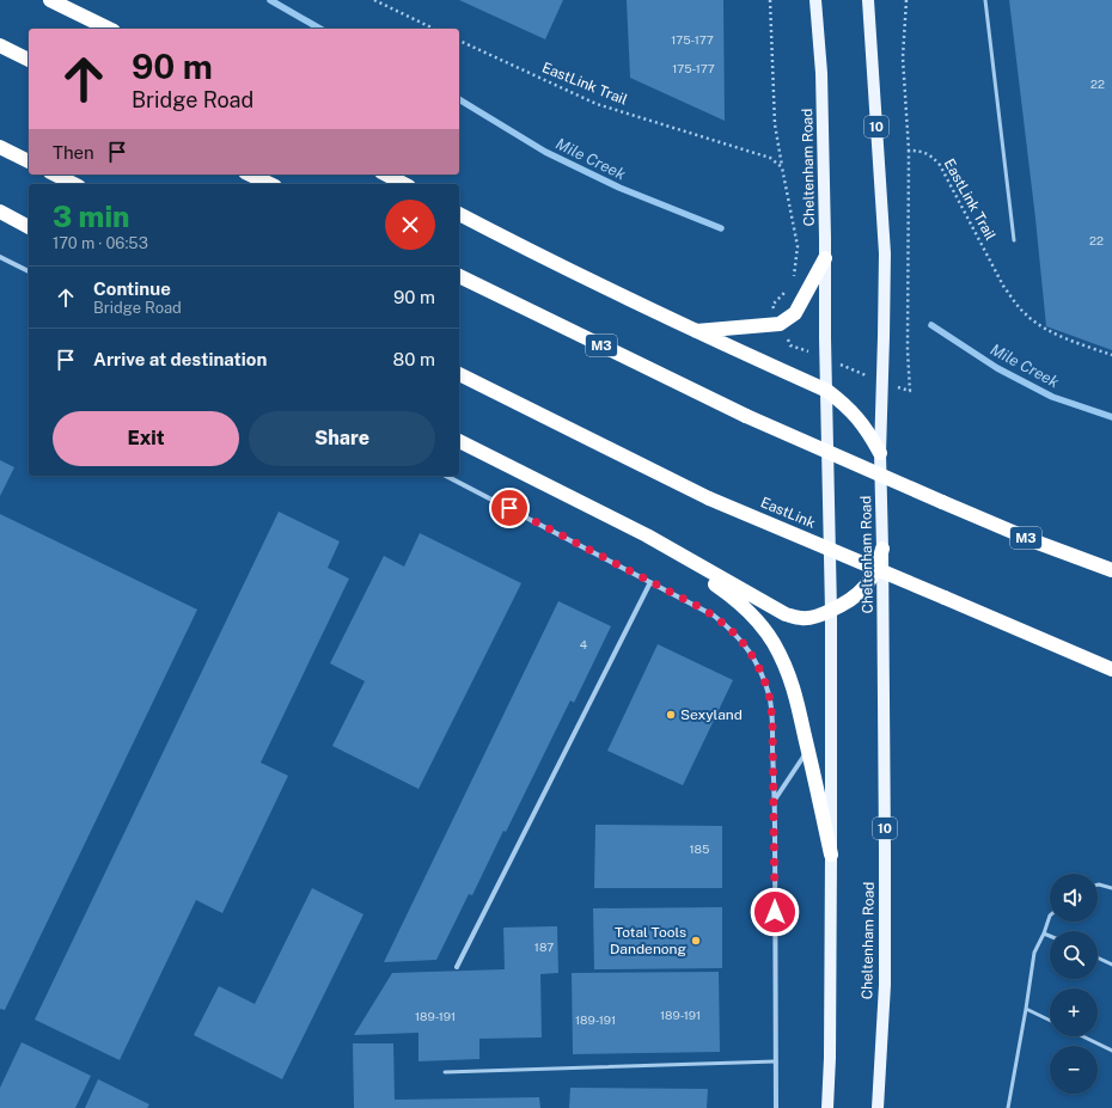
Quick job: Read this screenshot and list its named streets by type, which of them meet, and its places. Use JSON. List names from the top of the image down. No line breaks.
{"streets":{"highway":["M3","EastLink"],"main road":["10","Cheltenham Road"],"path":["EastLink Trail"]},"water":["Mile Creek"],"places":["Sexyland","Total Tools Dandenong"],"house_numbers":["175-177","175-177","22","22","4","185","187","189-191","189-191","189-191"],"page":{"turn":["90 m","Bridge Road"],"then":"Then","heading":["3 min","170 m · 06:53"],"list":[{"name":"Continue","note":"Bridge Road","value":"90 m"},{"name":"Arrive at destination","value":"80 m"}],"buttons":["Exit","Share"],"map_buttons":["+","−"]}}
